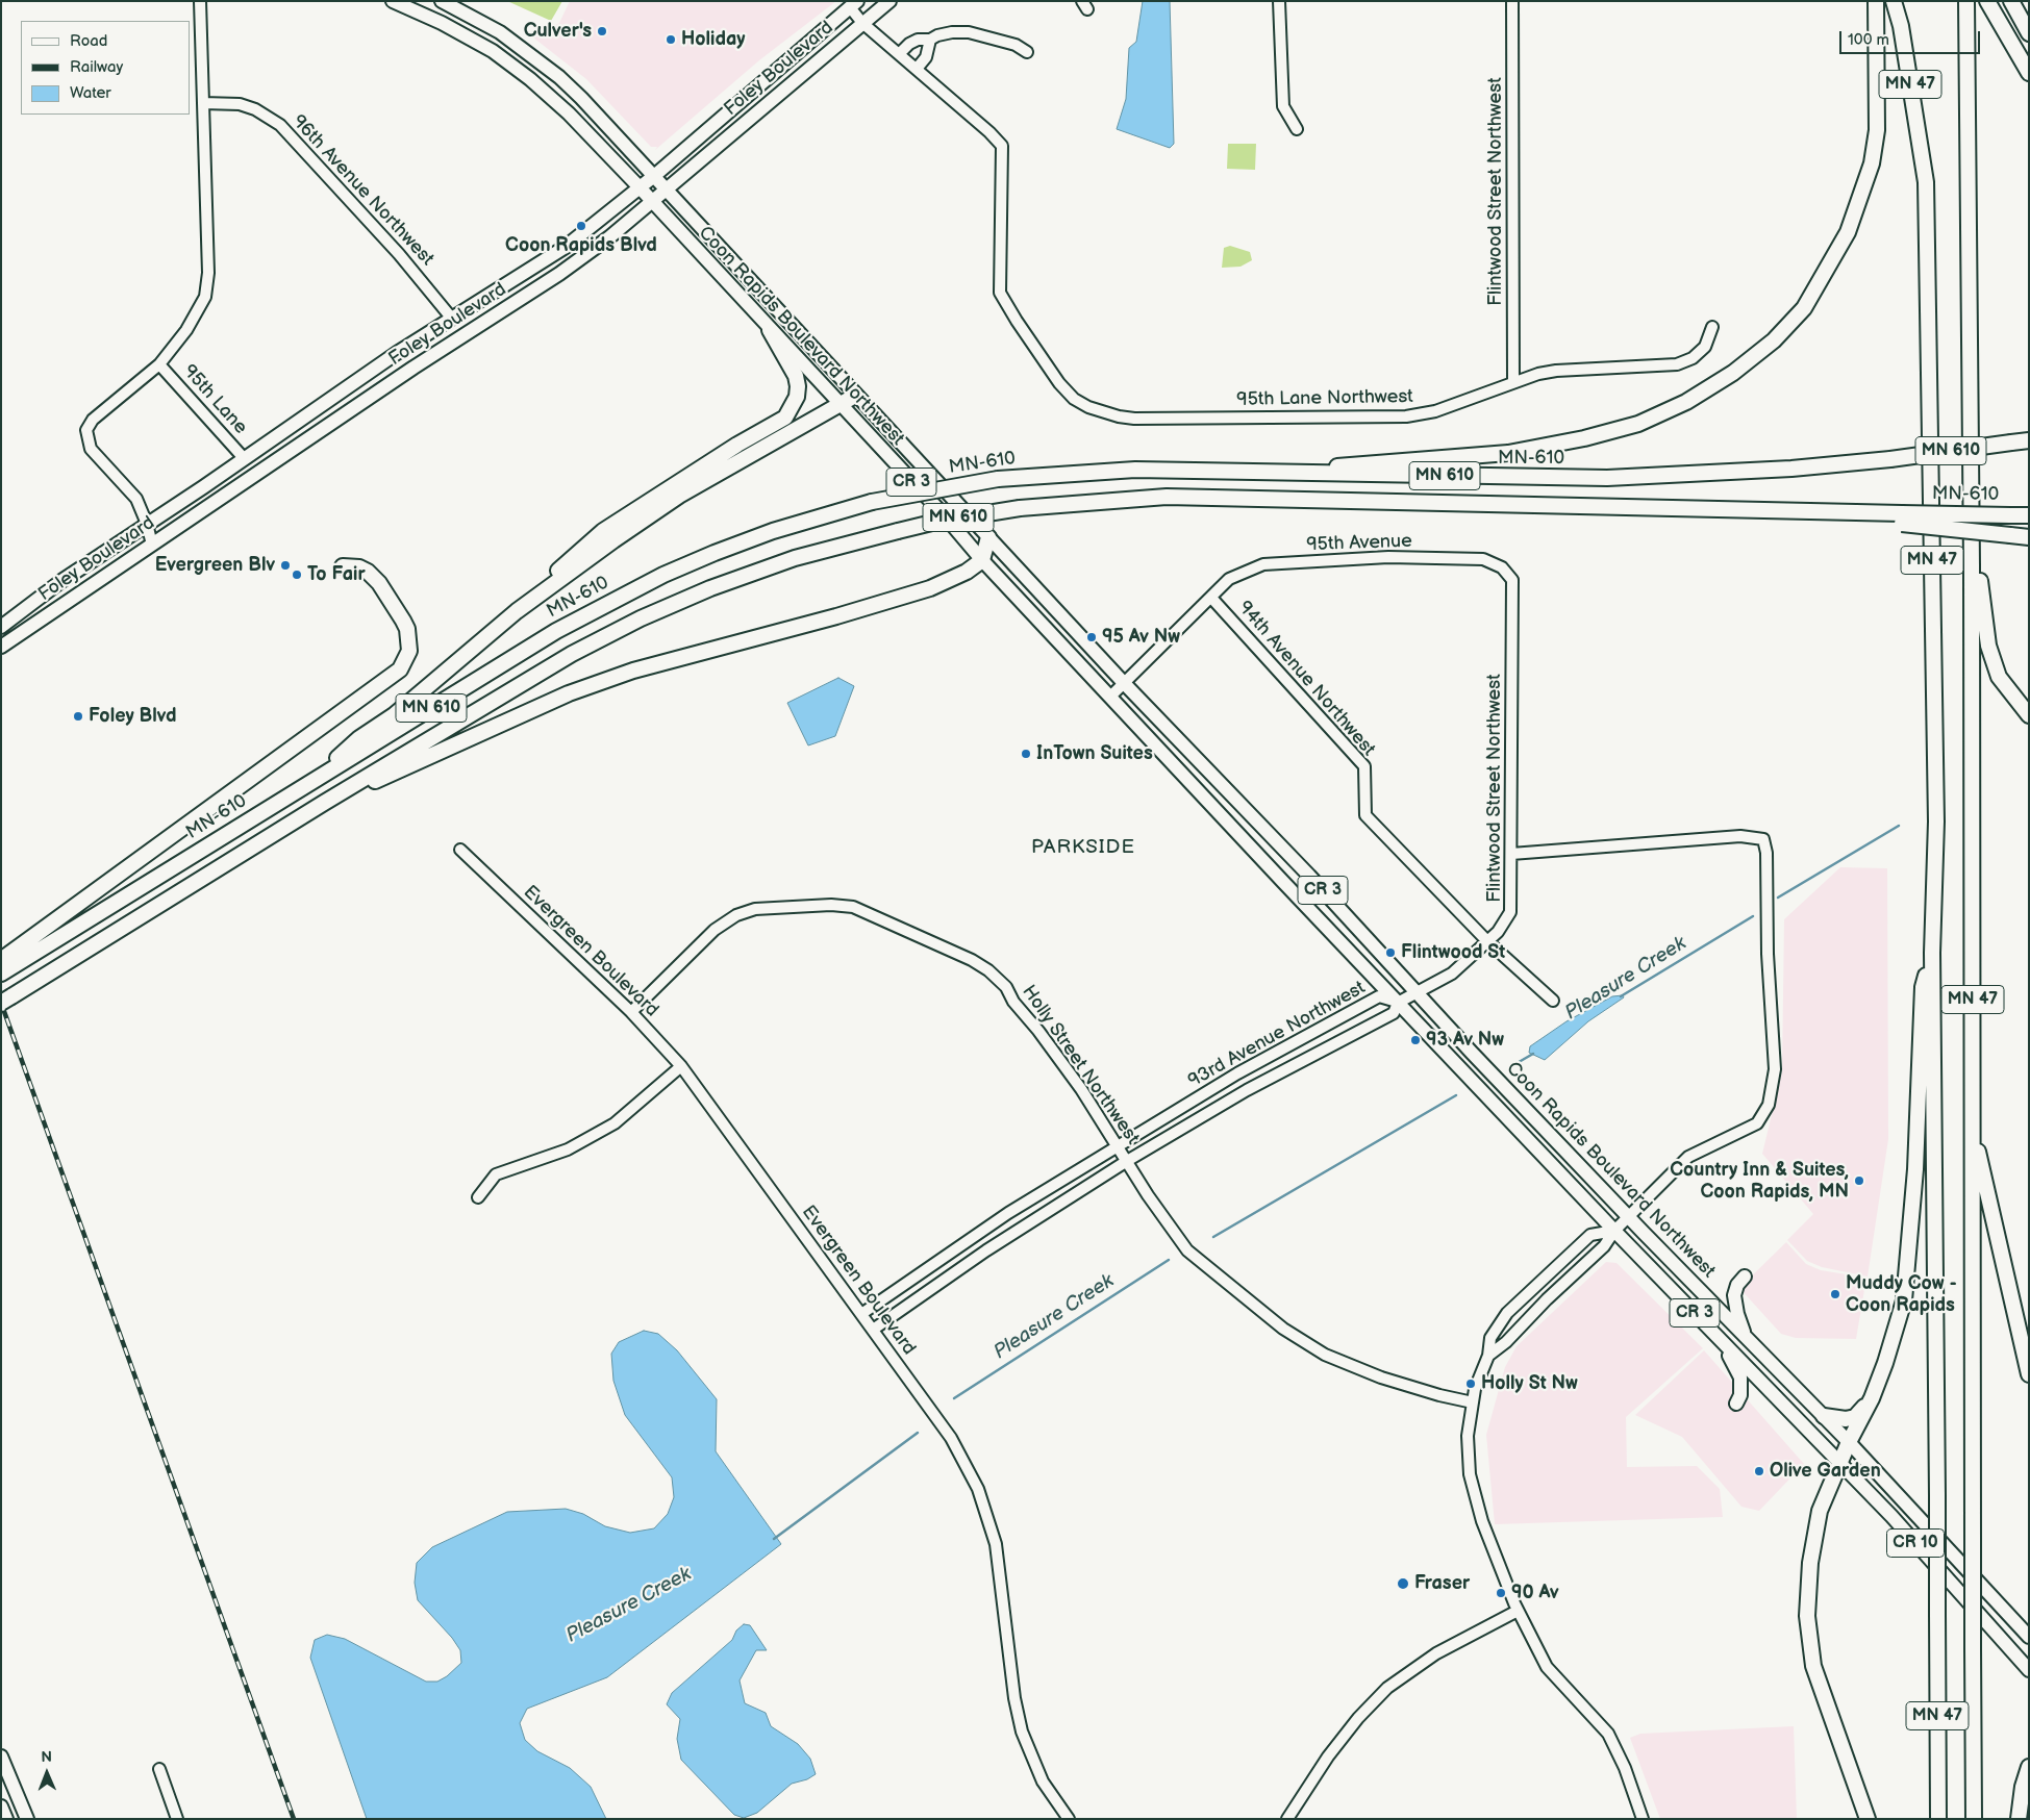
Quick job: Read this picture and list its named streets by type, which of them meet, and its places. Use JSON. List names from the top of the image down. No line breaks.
{"streets":{"highway":["MN 47","MN 610","MN-610"],"main road":["Foley Boulevard","Coon Rapids Boulevard Northwest","CR 3","CR 10"],"street":["96th Avenue Northwest","Flintwood Street Northwest","95th Lane Northwest","95th Lane","95th Avenue","94th Avenue Northwest","Evergreen Boulevard","93rd Avenue Northwest","Holly Street Northwest"]},"crossings":[["Foley Boulevard","96th Avenue Northwest"],["Foley Boulevard","Coon Rapids Boulevard Northwest"],["Foley Boulevard","95th Lane Northwest"],["Foley Boulevard","95th Lane"],["Flintwood Street Northwest","Coon Rapids Boulevard Northwest"],["Flintwood Street Northwest","95th Lane Northwest"],["Flintwood Street Northwest","95th Avenue"],["Flintwood Street Northwest","94th Avenue Northwest"],["Flintwood Street Northwest","93rd Avenue Northwest"],["Coon Rapids Boulevard Northwest","94th Avenue Northwest"],["Coon Rapids Boulevard Northwest","93rd Avenue Northwest"],["MN 610","MN-610"],["95th Avenue","94th Avenue Northwest"],["Evergreen Boulevard","93rd Avenue Northwest"],["Evergreen Boulevard","Holly Street Northwest"],["93rd Avenue Northwest","Holly Street Northwest"]],"districts":["PARKSIDE"],"water":["Pleasure Creek"],"places":["Culver's","Holiday","Coon Rapids Blvd","Evergreen Blv","To Fair","95 Av Nw","Foley Blvd","InTown Suites","Flintwood St","93 Av Nw","Country Inn & Suites, Coon Rapids, MN","Muddy Cow - Coon Rapids","Holly St Nw","Olive Garden","Fraser","90 Av"],"legend":["Road","Railway","Water"],"scale_bar":"100 m","north":"top"}
